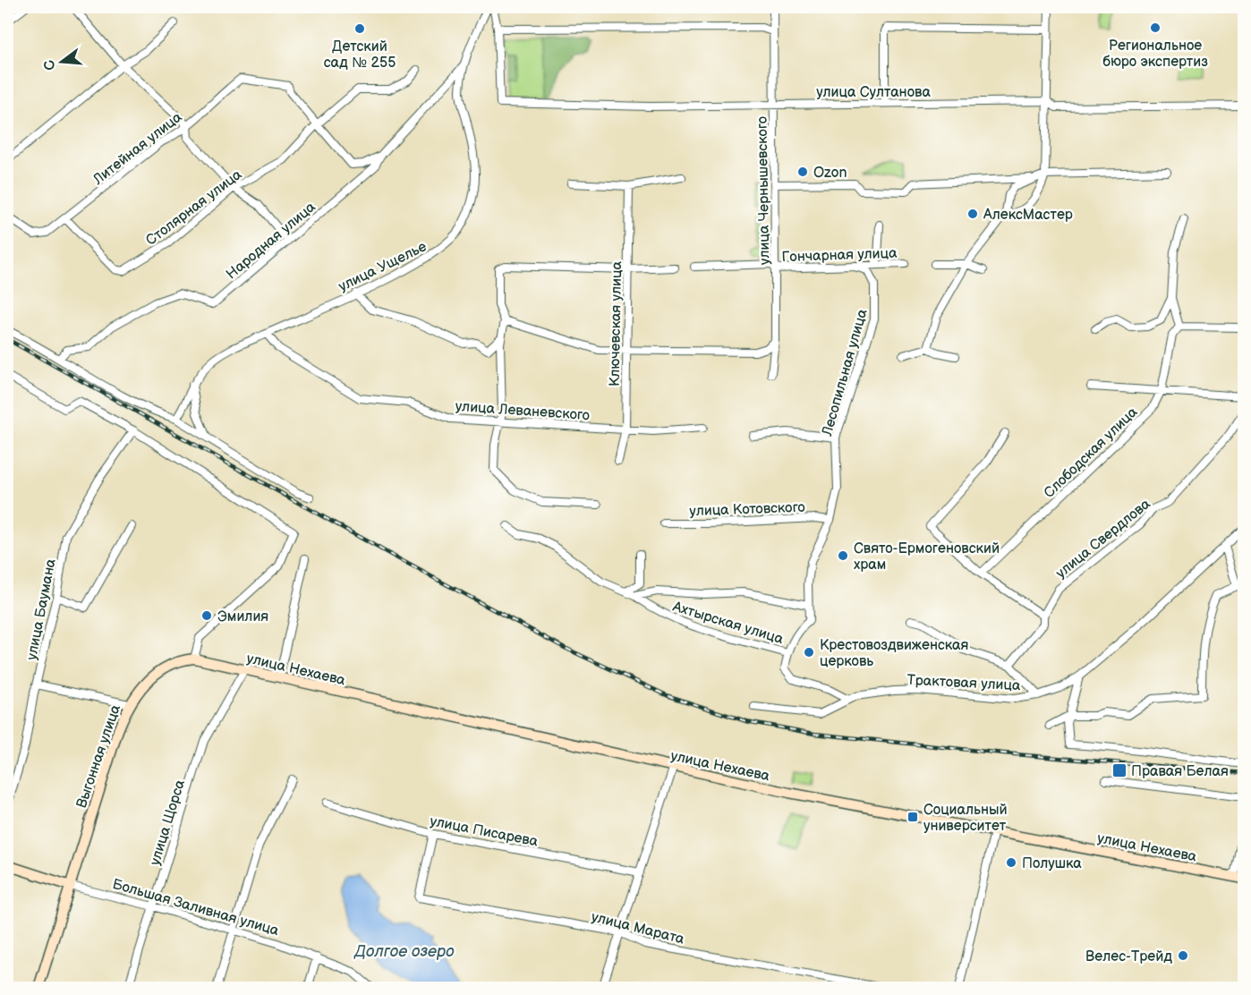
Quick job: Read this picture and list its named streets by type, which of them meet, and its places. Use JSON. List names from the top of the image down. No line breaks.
{"streets":{"street":["улица Султанова","Литейная улица","улица Чернышевского","Столярная улица","Народная улица","Гончарная улица","улица Ущелье","Ключевская улица","Лесопильная улица","улица Леваневского","Слободская улица","улица Котовского","улица Свердлова","улица Баумана","Ахтырская улица","улица Нехаева","Трактовая улица","Выгонная улица","улица Щорса","улица Писарева","Большая Заливная улица","улица Марата"]},"crossings":[["улица Султанова","улица Чернышевского"],["Литейная улица","Столярная улица"],["улица Чернышевского","Гончарная улица"],["Народная улица","улица Ущелье"],["Гончарная улица","Лесопильная улица"],["улица Ущелье","улица Леваневского"],["Ключевская улица","улица Леваневского"],["Лесопильная улица","улица Котовского"],["Лесопильная улица","Ахтырская улица"],["улица Нехаева","Выгонная улица"],["улица Нехаева","улица Щорса"],["Выгонная улица","Большая Заливная улица"],["улица Щорса","Большая Заливная улица"],["улица Писарева","улица Марата"]],"water":["Долгое озеро"],"places":{"other":["Региональное бюро экспертиз","Детский сад № 255","Ozon","АлексМастер","Свято-Ермогеновский храм","Эмилия","Крестовоздвиженская церковь","Полушка","Велес-Трейд"],"transit":["Правая Белая","Социальный университет"]},"north":"left"}
